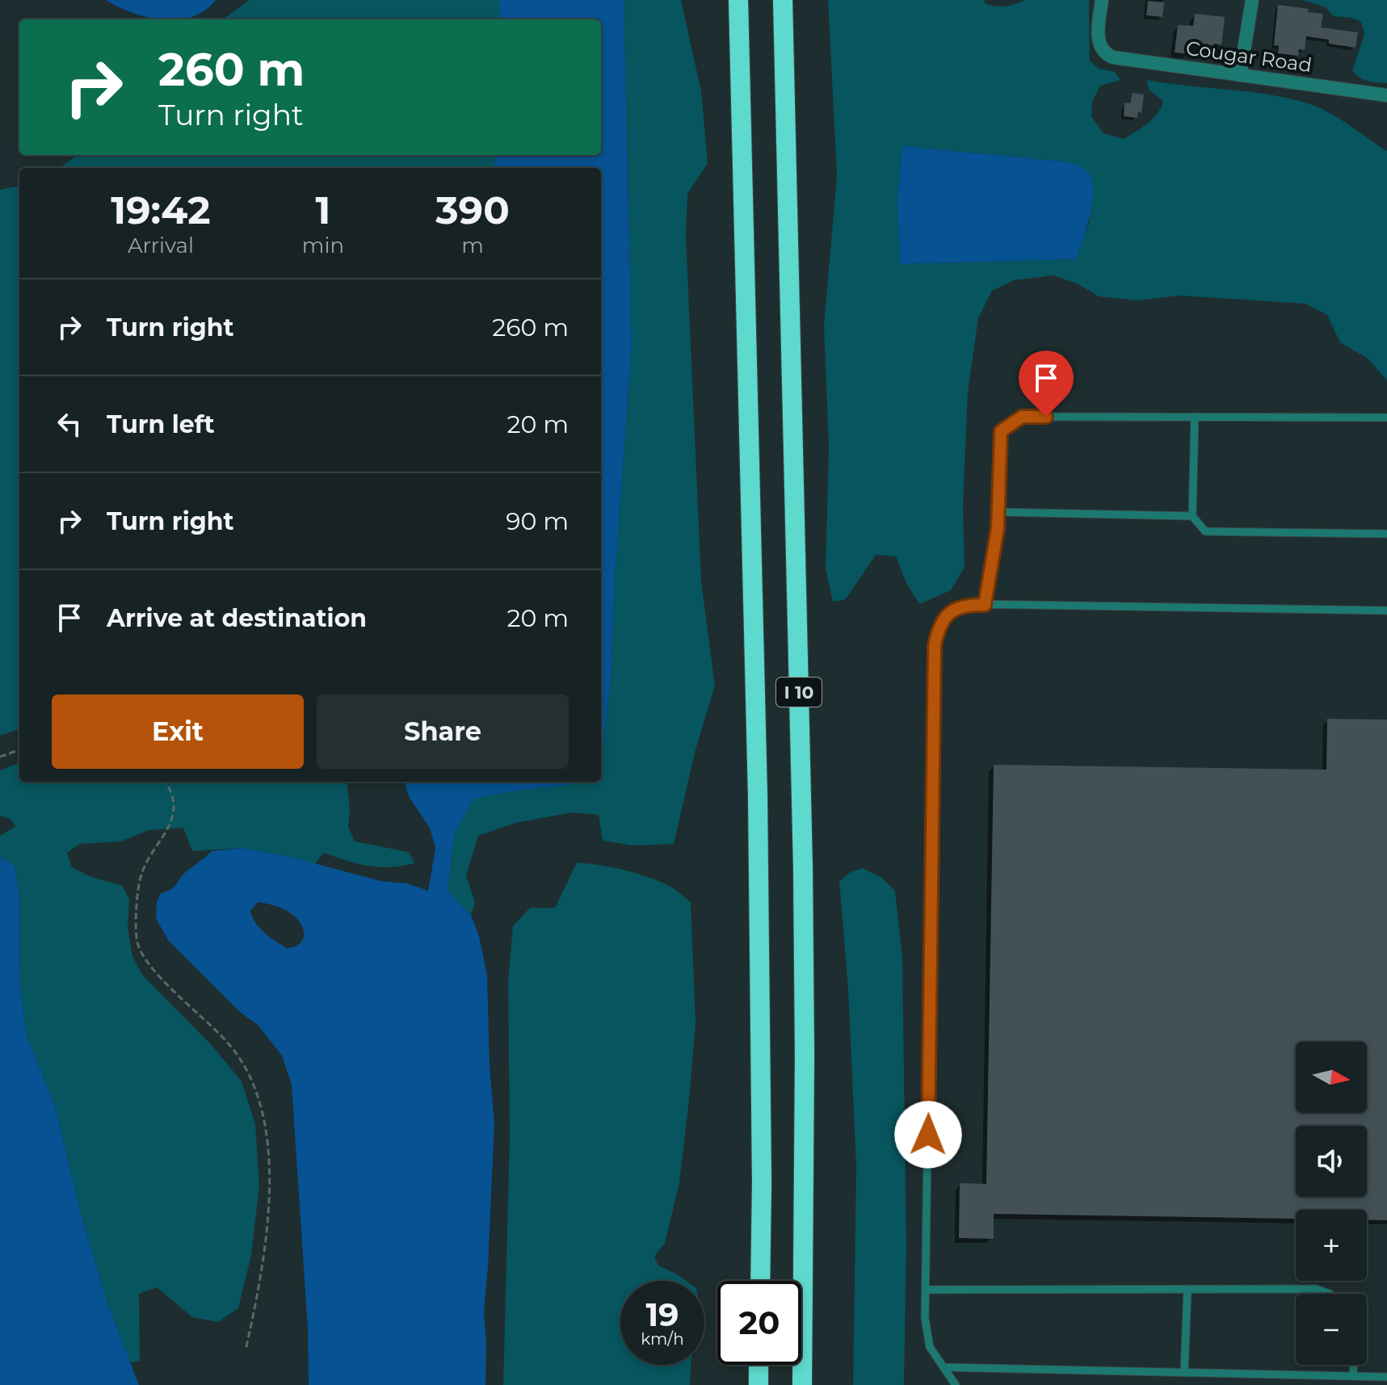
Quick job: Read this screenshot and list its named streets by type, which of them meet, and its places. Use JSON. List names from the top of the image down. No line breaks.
{"streets":{"highway":["I 10"],"street":["Cougar Road"]},"north":"right","page":{"turn":["260 m","Turn right"],"eta":["19:42","Arrival","1","min","390","m"],"list":[{"name":"Turn right","value":"260 m"},{"name":"Turn left","value":"20 m"},{"name":"Turn right","value":"90 m"},{"name":"Arrive at destination","value":"20 m"}],"buttons":["Exit","Share"],"map_buttons":["+","−"],"speed":"19 km/h","limit":"20"}}
